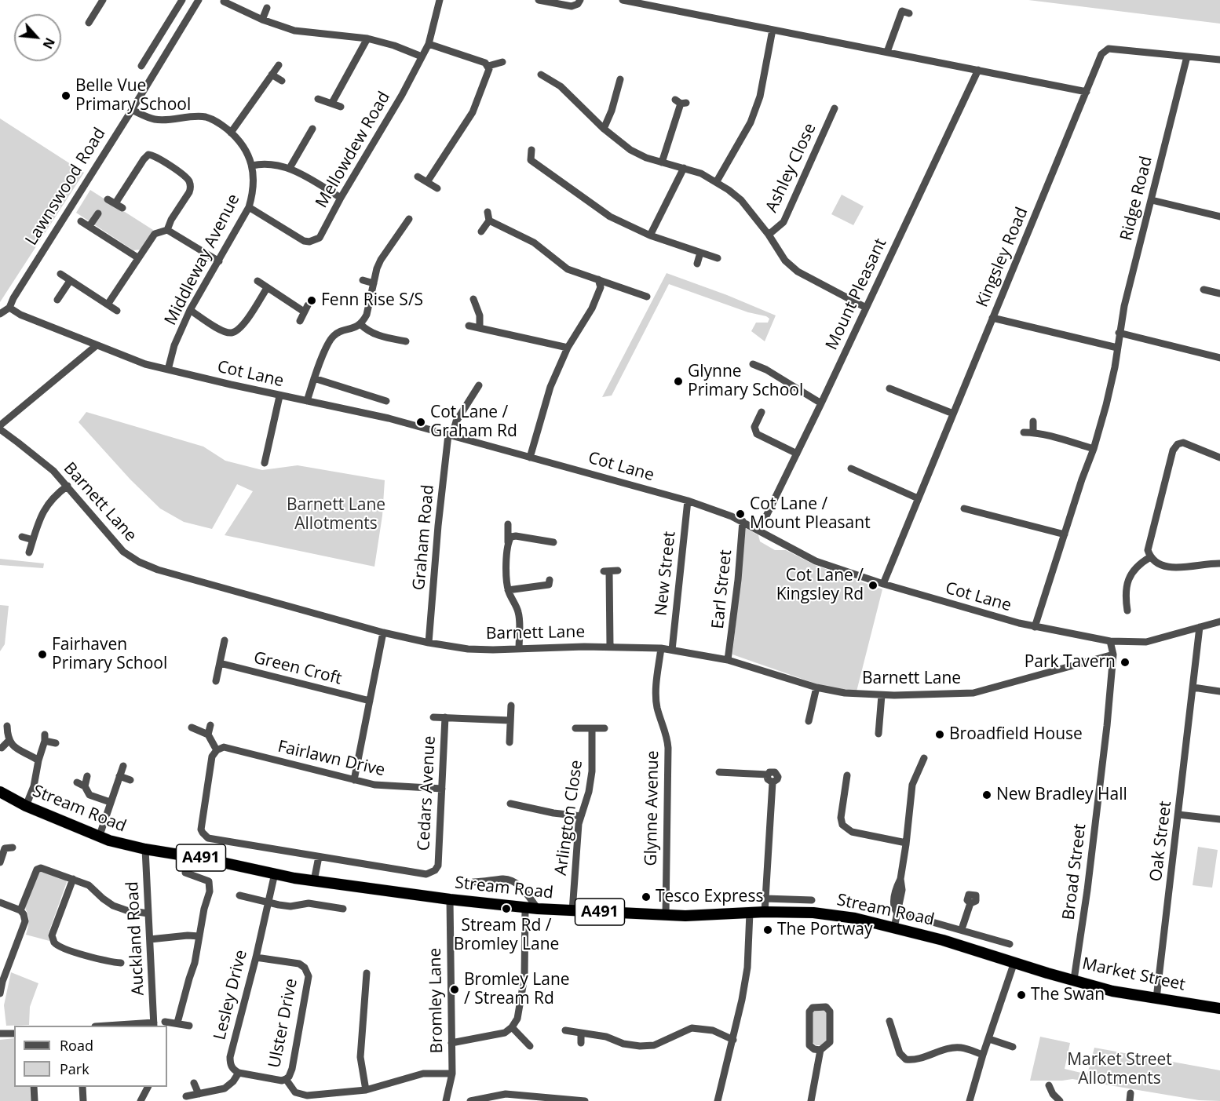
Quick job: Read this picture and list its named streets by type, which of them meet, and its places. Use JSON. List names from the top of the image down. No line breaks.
{"streets":{"highway":["Stream Road","A491","Market Street"],"street":["Mellowdew Road","Ashley Close","Lawnswood Road","Ridge Road","Kingsley Road","Middleway Avenue","Mount Pleasant","Cot Lane","Barnett Lane","Graham Road","New Street","Earl Street","Green Croft","Fairlawn Drive","Cedars Avenue","Glynne Avenue","Arlington Close","Oak Street","Broad Street","Auckland Road","Lesley Drive","Bromley Lane","Ulster Drive"]},"crossings":[["Mellowdew Road","Middleway Avenue"],["Lawnswood Road","Middleway Avenue"],["Lawnswood Road","Cot Lane"],["Ridge Road","Kingsley Road"],["Ridge Road","Cot Lane"],["Kingsley Road","Cot Lane"],["Middleway Avenue","Cot Lane"],["Mount Pleasant","Cot Lane"],["Cot Lane","Graham Road"],["Cot Lane","New Street"],["Cot Lane","Earl Street"],["Cot Lane","Oak Street"],["Barnett Lane","Graham Road"],["Barnett Lane","New Street"],["Barnett Lane","Earl Street"],["Barnett Lane","Glynne Avenue"],["Barnett Lane","Broad Street"],["Fairlawn Drive","Cedars Avenue"],["Fairlawn Drive","Stream Road"],["Cedars Avenue","Stream Road"],["Glynne Avenue","Stream Road"],["Stream Road","Arlington Close"],["Stream Road","Auckland Road"],["Stream Road","Market Street"],["Stream Road","Lesley Drive"],["Stream Road","Bromley Lane"],["Oak Street","Market Street"],["Broad Street","Market Street"],["Lesley Drive","Ulster Drive"]],"parks":["Barnett Lane Allotments","Market Street Allotments"],"places":["Belle Vue Primary School","Fenn Rise S/S","Glynne Primary School","Cot Lane / Graham Rd","Cot Lane / Mount Pleasant","Cot Lane / Kingsley Rd","Fairhaven Primary School","Park Tavern","Broadfield House","New Bradley Hall","Tesco Express","Stream Rd / Bromley Lane","The Portway","Bromley Lane / Stream Rd","The Swan"],"legend":["Road","Park"],"north":"bottom right"}
